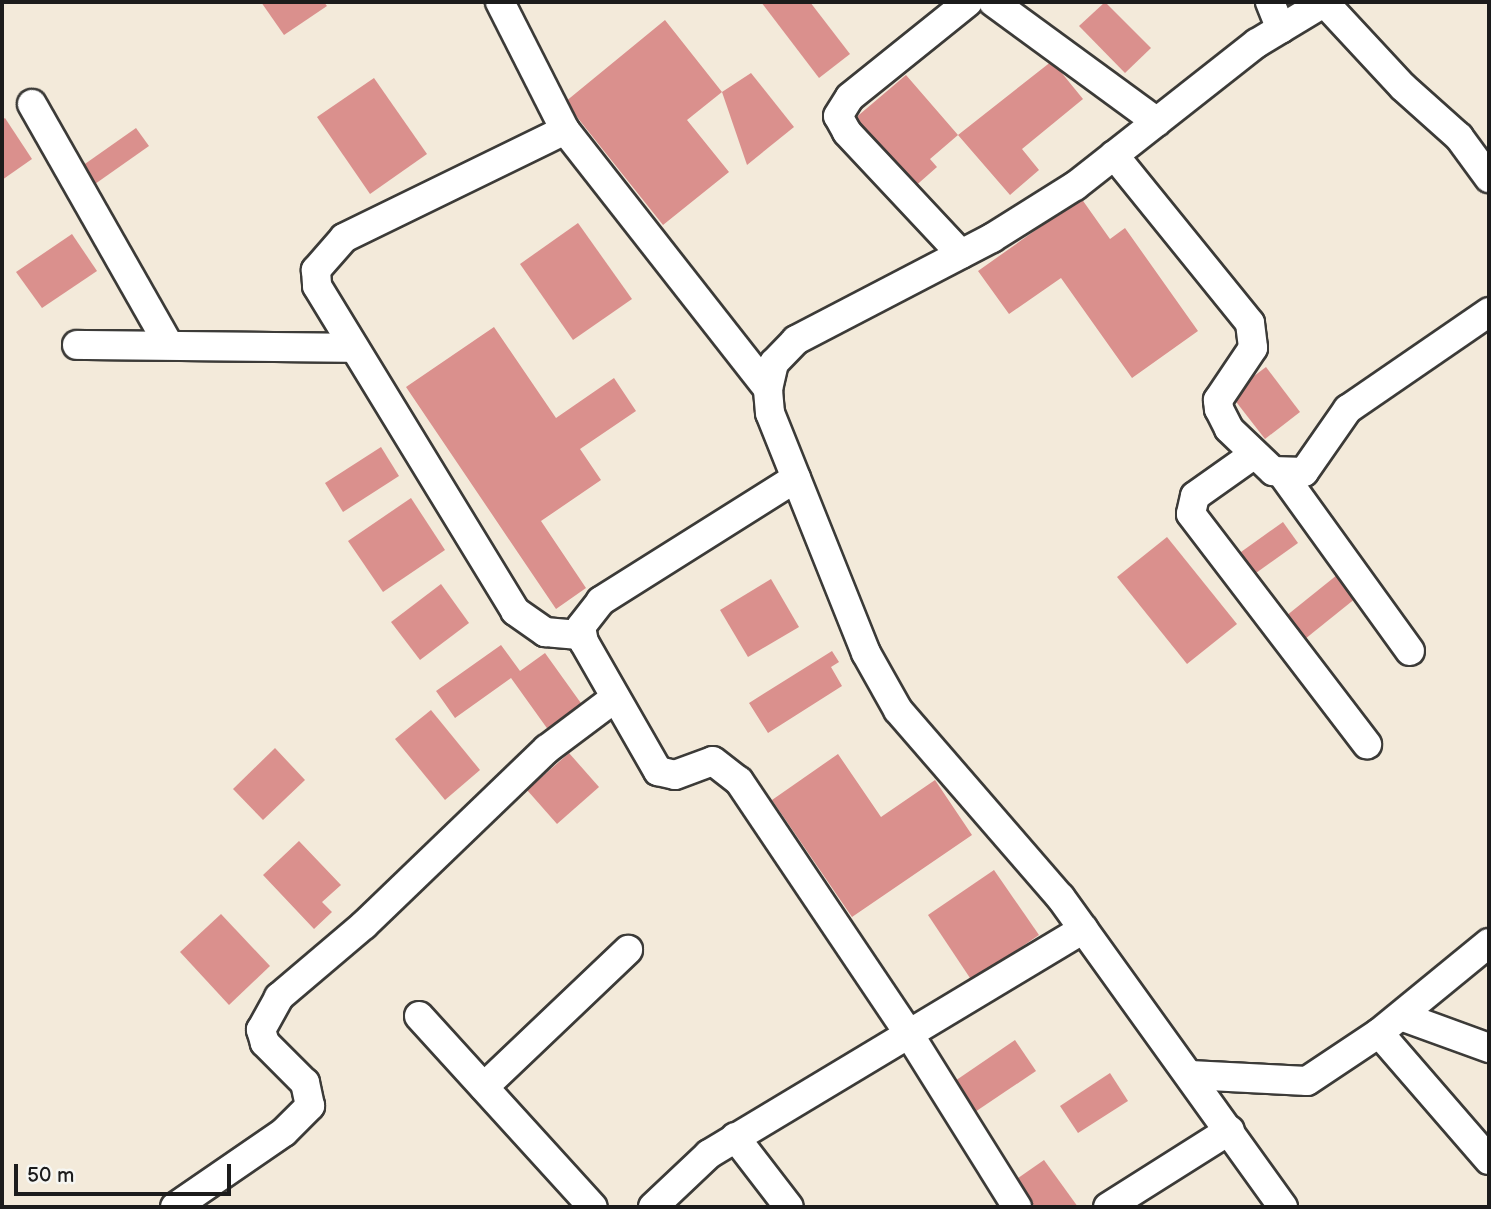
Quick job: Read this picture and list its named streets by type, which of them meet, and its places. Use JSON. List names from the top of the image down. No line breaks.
{"scale_bar":"50 m"}
